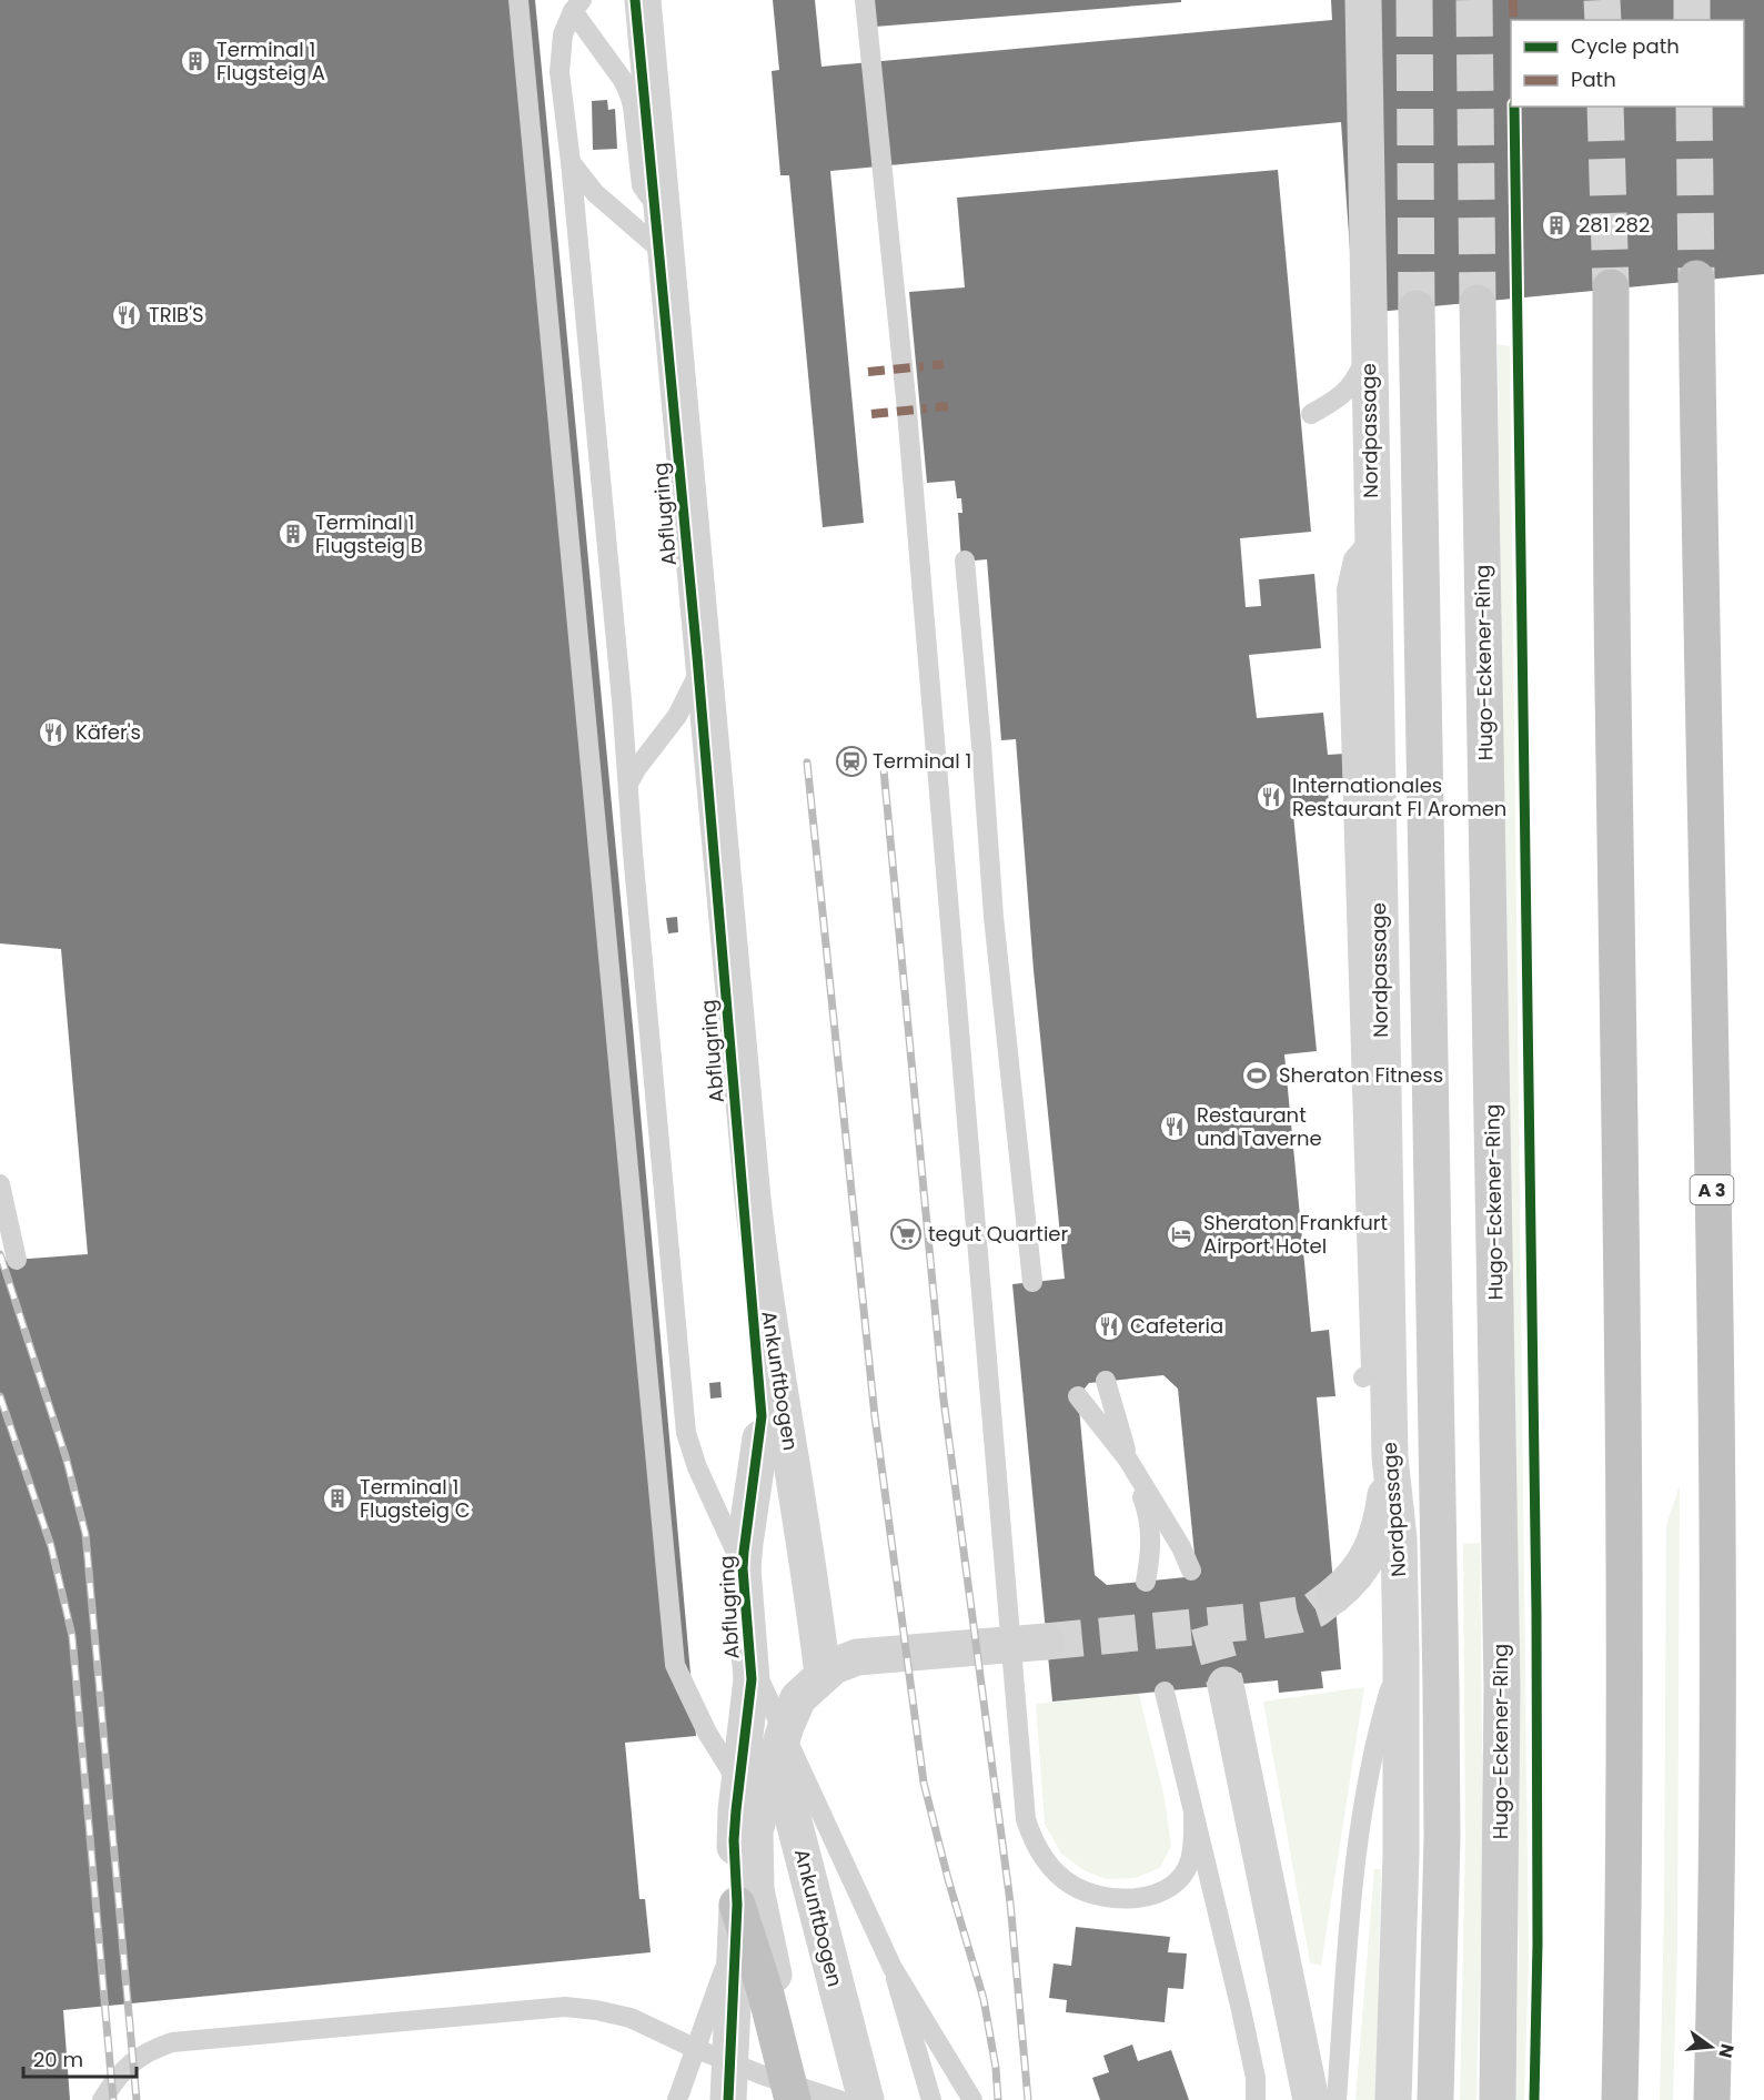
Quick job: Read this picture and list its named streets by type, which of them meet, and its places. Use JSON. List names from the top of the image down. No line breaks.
{"streets":{"highway":["A 3"],"street":["Nordpassage","Abflugring","Hugo-Eckener-Ring","Ankunftbogen"]},"crossings":[["Abflugring","Ankunftbogen"]],"places":{"building":["Terminal 1 Flugsteig A","281 282","Terminal 1 Flugsteig B","Terminal 1 Flugsteig C"],"restaurant":["TRIB'S","Käfer's","Internationales Restaurant Fl Aromen","Restaurant und Taverne","Cafeteria"],"station":["Terminal 1"],"sports":["Sheraton Fitness"],"supermarket":["tegut Quartier"],"hotel":["Sheraton Frankfurt Airport Hotel"]},"legend":["Cycle path","Path"],"scale_bar":"20 m","north":"right"}
